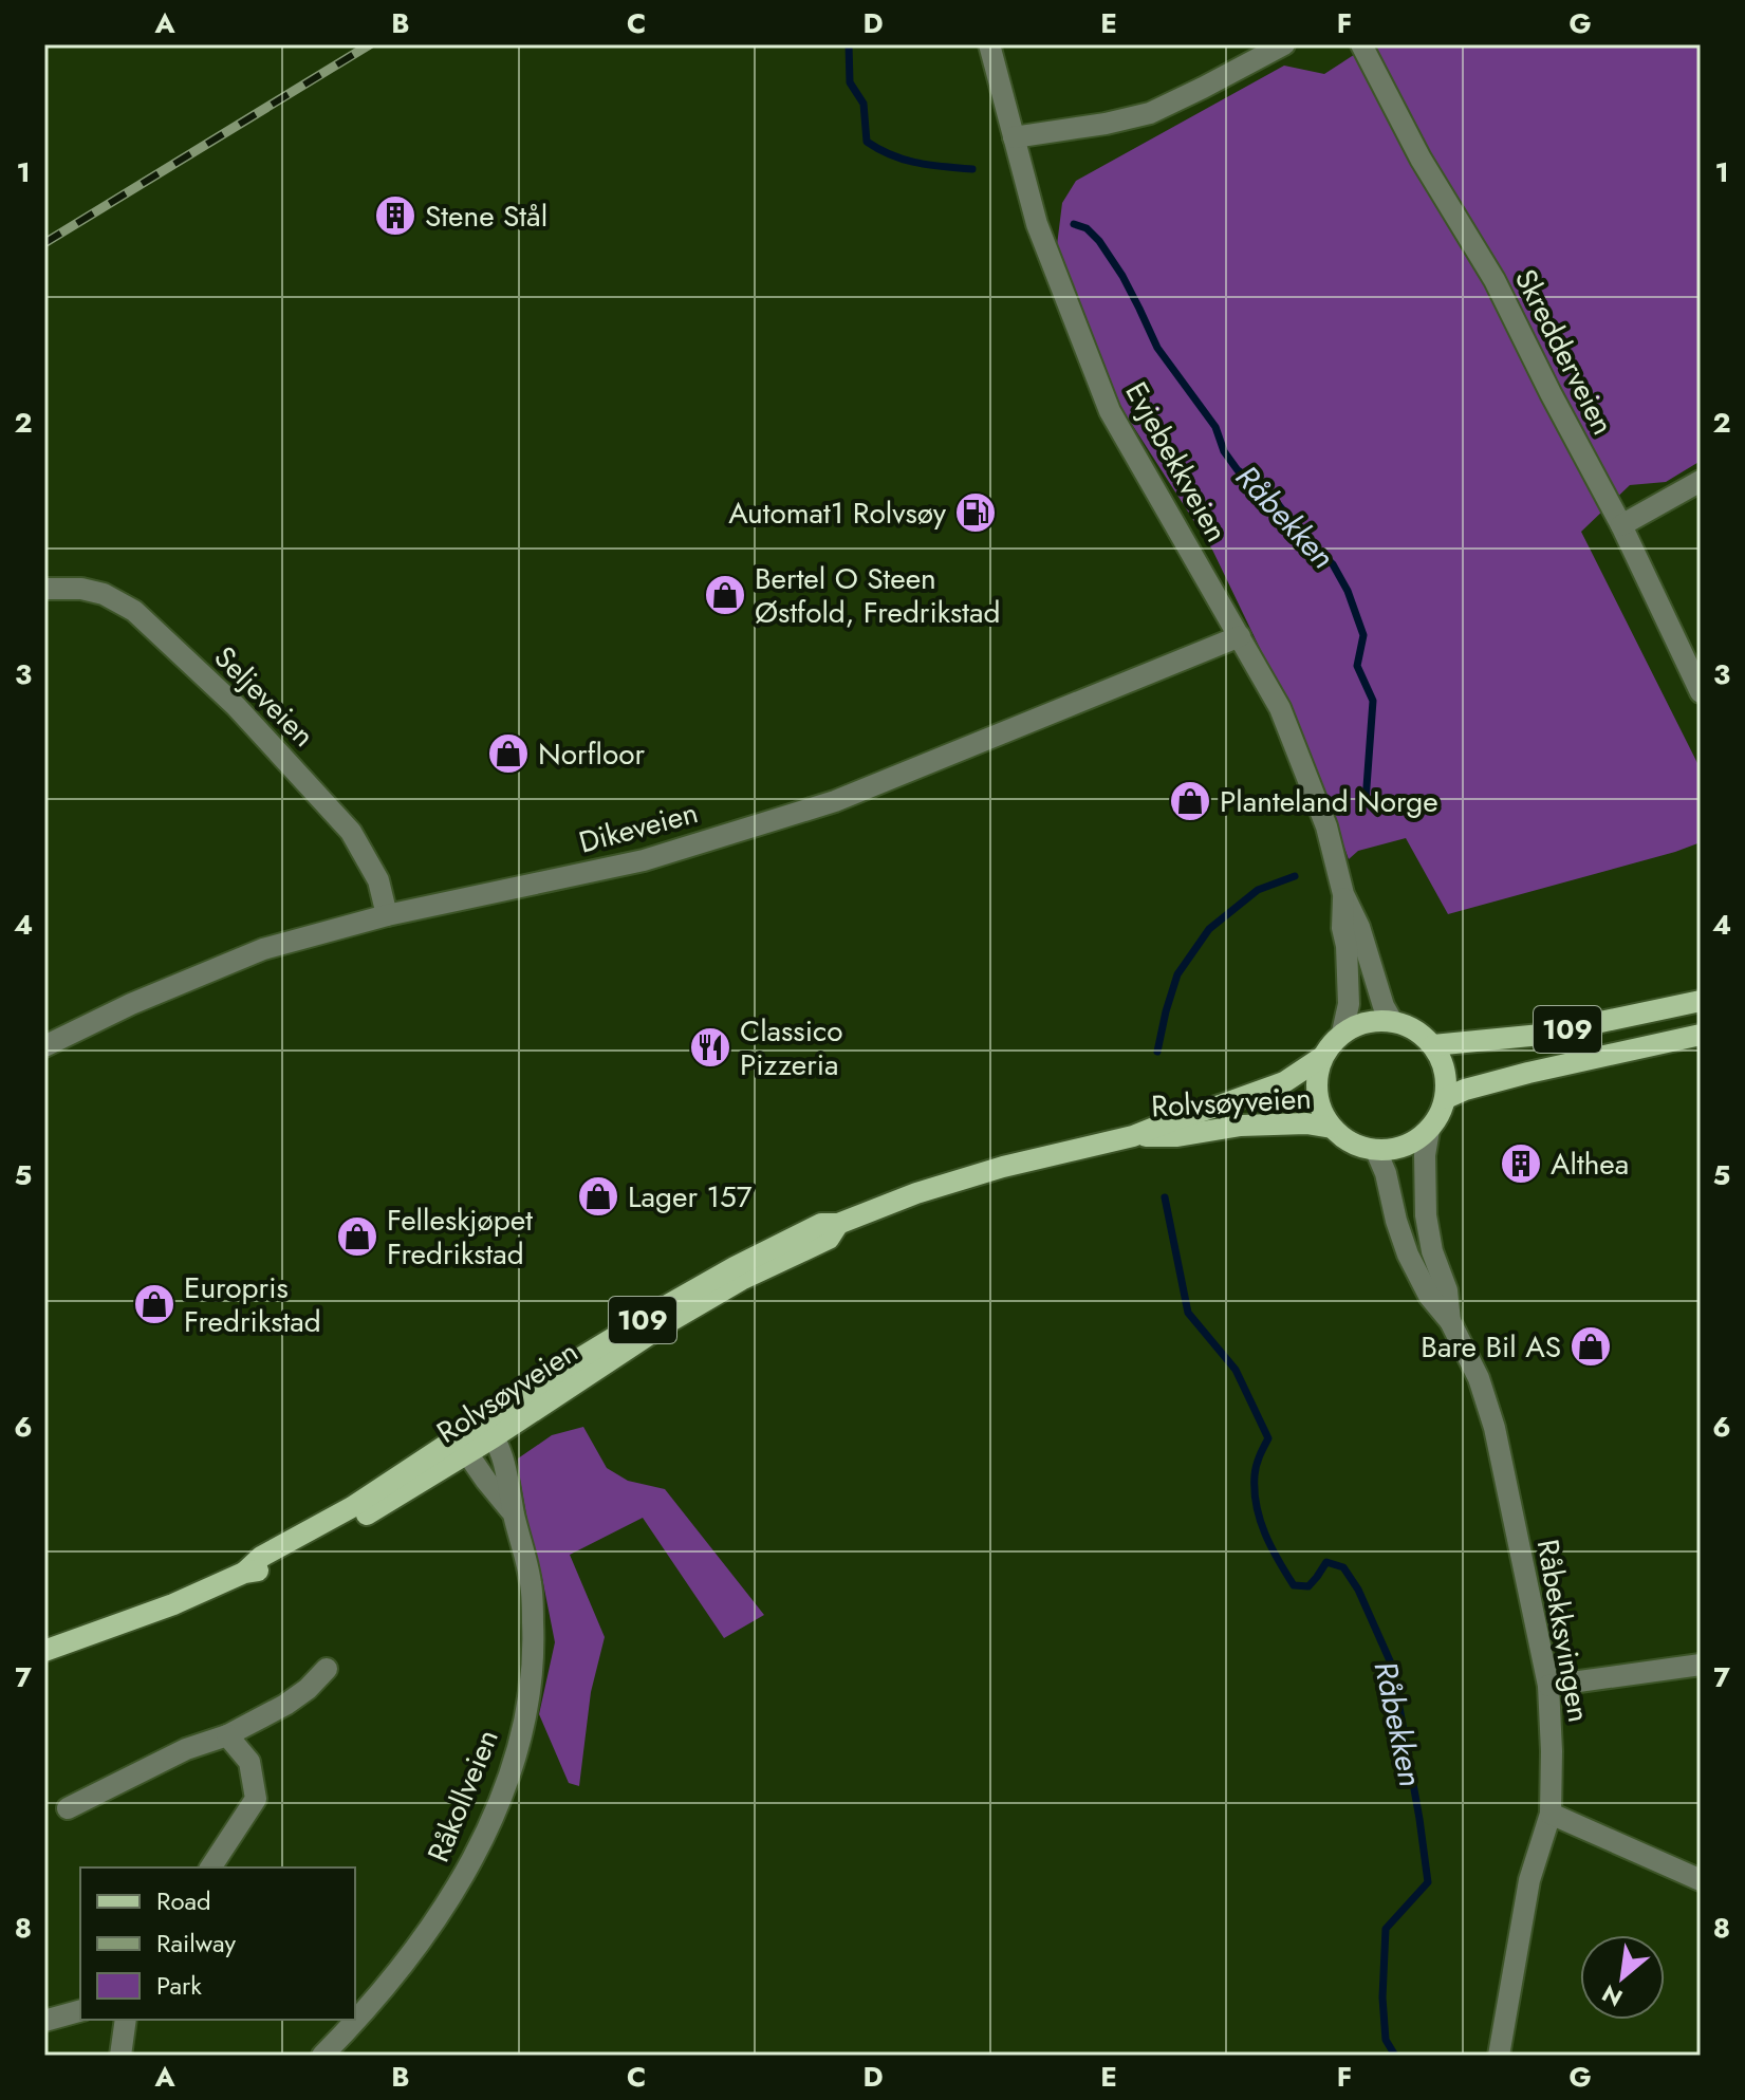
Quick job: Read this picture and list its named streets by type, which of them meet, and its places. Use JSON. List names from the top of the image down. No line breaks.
{"streets":{"main road":["109","Rolvsøyveien"],"street":["Skredderveien","Evjebekkveien","Seljeveien","Dikeveien","Råbekksvingen","Råkollveien"]},"crossings":[["Evjebekkveien","Dikeveien"],["Evjebekkveien","109"],["Evjebekkveien","Rolvsøyveien"],["Evjebekkveien","Råbekksvingen"],["Seljeveien","Dikeveien"],["109","Rolvsøyveien"],["109","Råbekksvingen"],["Rolvsøyveien","Råbekksvingen"],["Rolvsøyveien","Råkollveien"]],"water":["Råbekken"],"places":{"building":["Stene Stål","Althea"],"fuel station":["Automat1 Rolvsøy"],"shop":["Bertel O Steen Østfold, Fredrikstad","Norfloor","Planteland Norge","Lager 157","Felleskjøpet Fredrikstad","Europris Fredrikstad","Bare Bil AS"],"restaurant":["Classico Pizzeria"]},"legend":["Road","Railway","Park"],"north":"bottom left","grid":{"columns":["A","B","C","D","E","F","G"],"rows":["1","2","3","4","5","6","7","8"]}}
